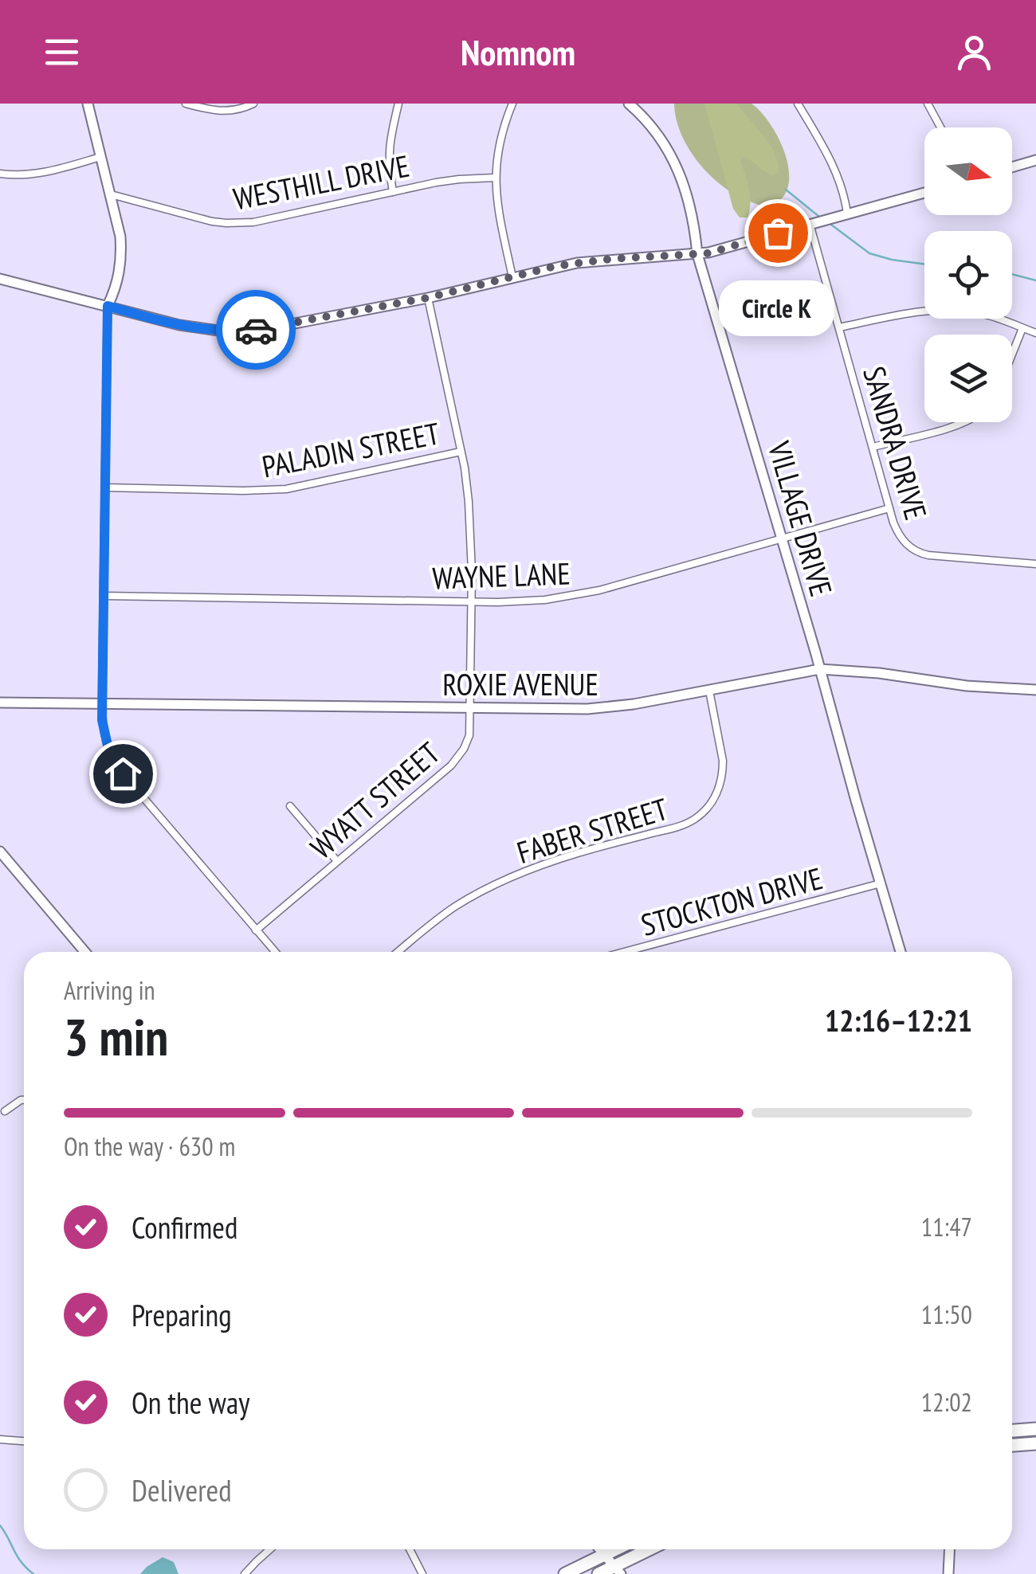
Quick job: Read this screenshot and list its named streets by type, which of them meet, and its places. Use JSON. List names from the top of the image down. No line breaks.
{"streets":{"main road":["VILLAGE DRIVE","ROXIE AVENUE"],"street":["WESTHILL DRIVE","SANDRA DRIVE","PALADIN STREET","WAYNE LANE","WYATT STREET","FABER STREET","STOCKTON DRIVE"]},"crossings":[["SANDRA DRIVE","WAYNE LANE"],["PALADIN STREET","WYATT STREET"],["VILLAGE DRIVE","WAYNE LANE"],["VILLAGE DRIVE","ROXIE AVENUE"],["VILLAGE DRIVE","STOCKTON DRIVE"],["WAYNE LANE","WYATT STREET"],["ROXIE AVENUE","WYATT STREET"],["ROXIE AVENUE","FABER STREET"]],"places":["Circle K"],"north":"right","page":{"header":"Nomnom","bubble":"Circle K","heading":["3 min","Arriving in","12:16–12:21"],"bar":"On the way · 630 m","list":[["Confirmed","11:47"],["Preparing","11:50"],["On the way","12:02"],"Delivered"]}}
